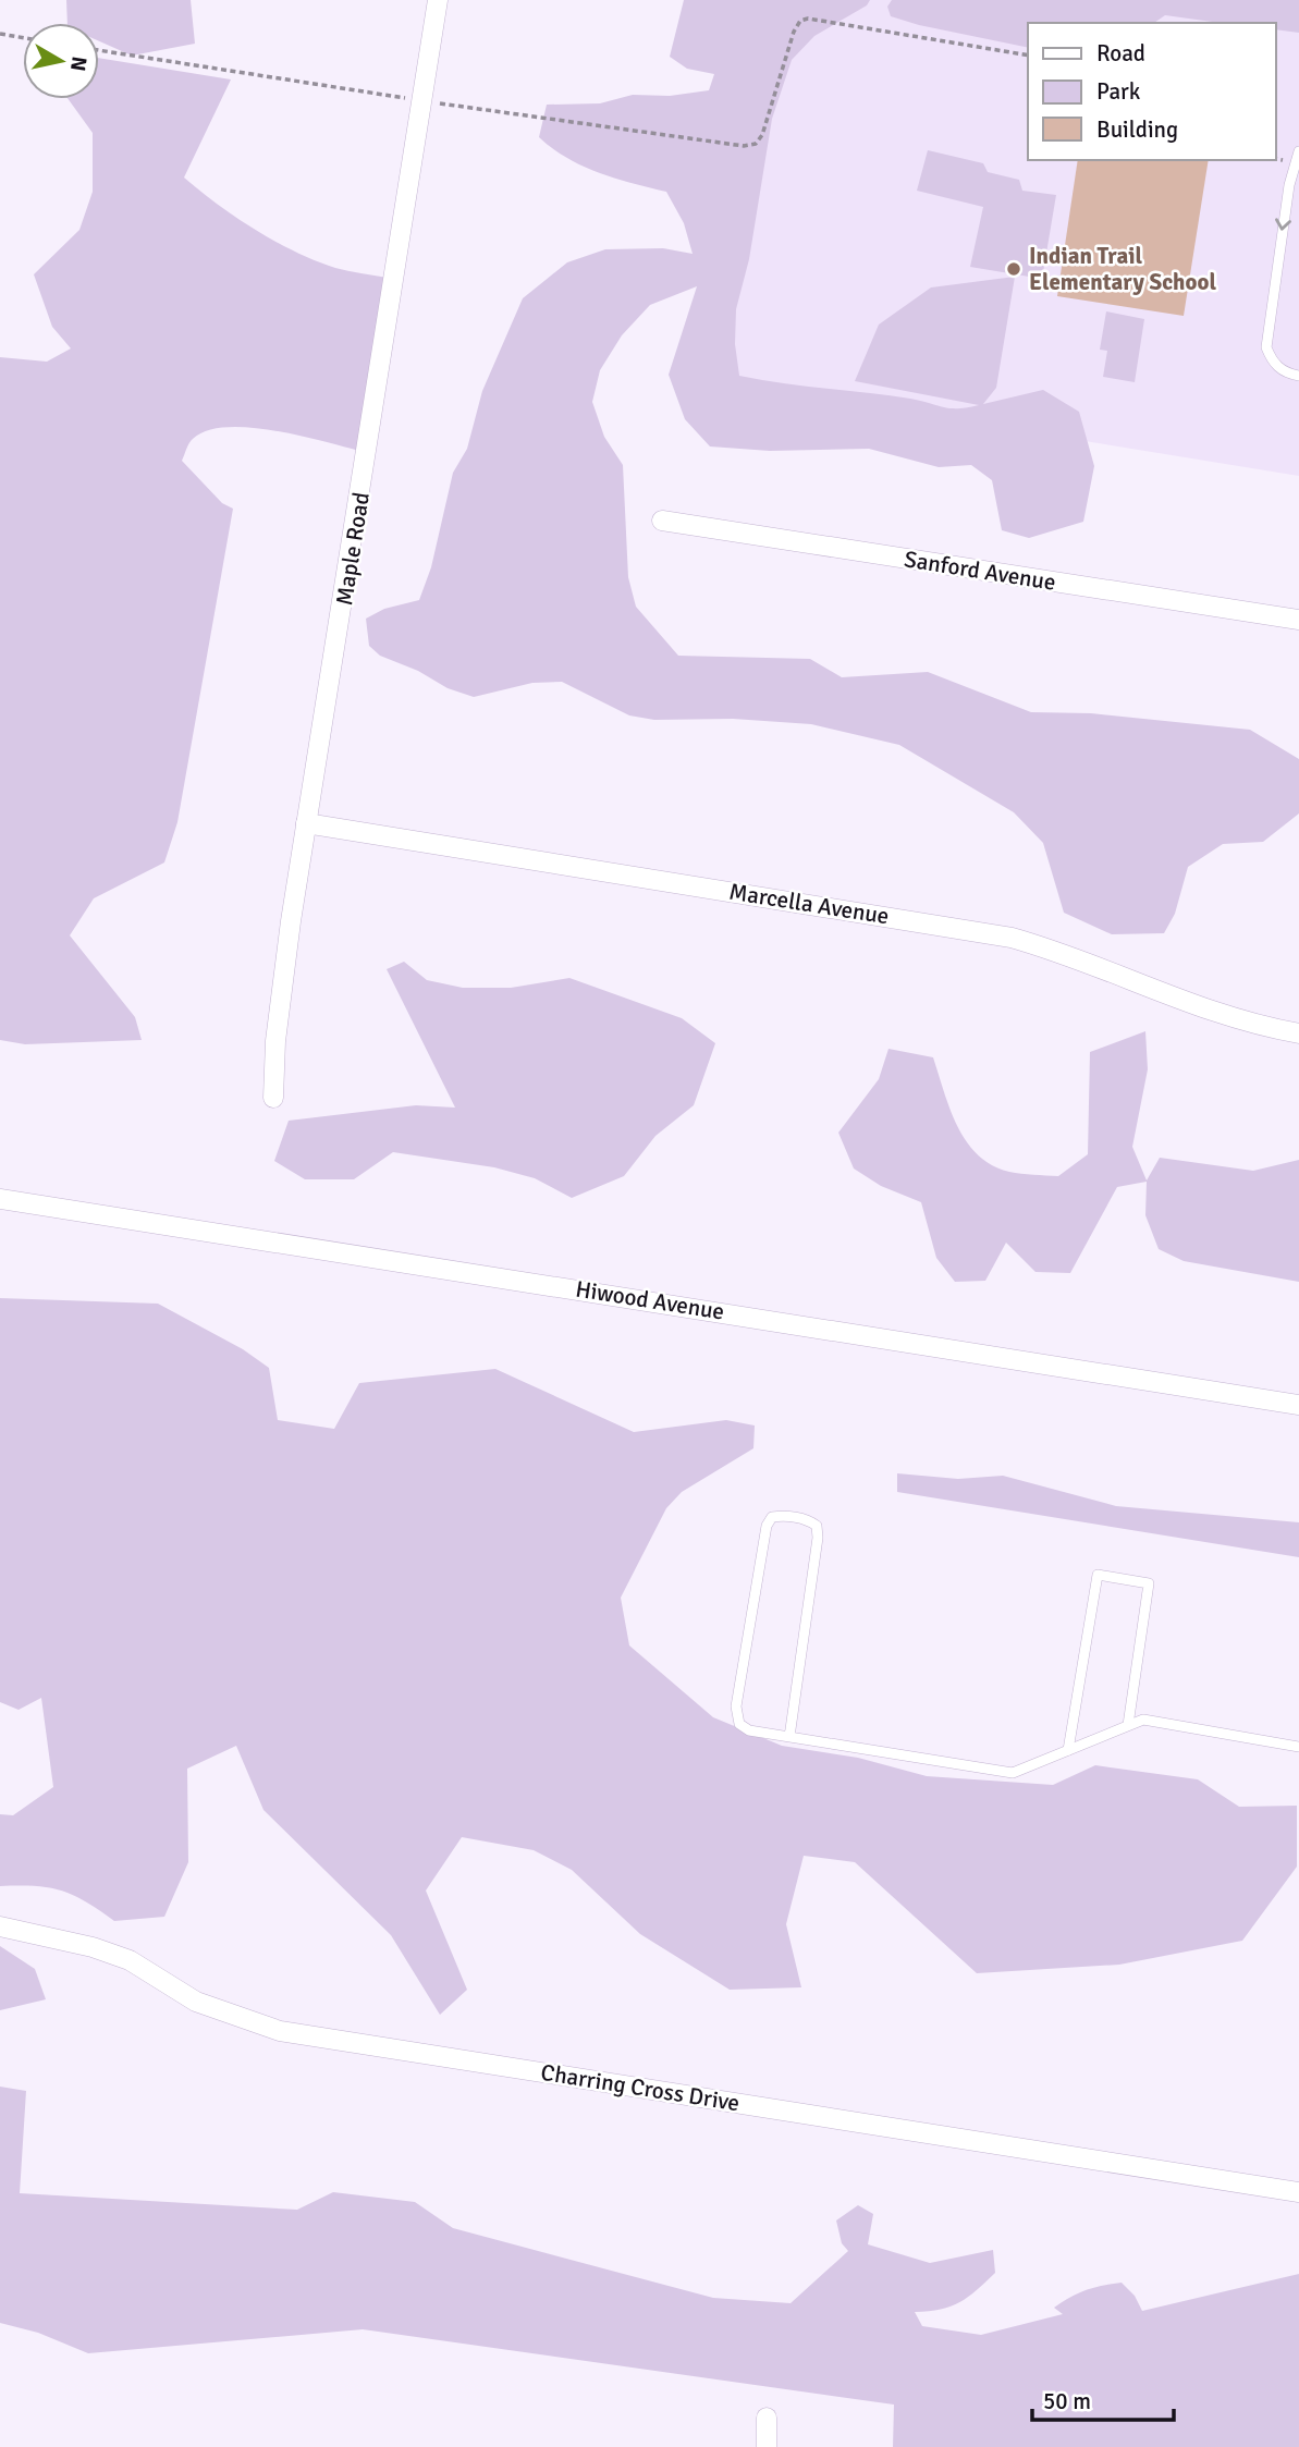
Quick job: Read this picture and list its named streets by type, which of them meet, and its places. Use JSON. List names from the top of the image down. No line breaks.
{"streets":{"street":["Maple Road","Sanford Avenue","Marcella Avenue","Hiwood Avenue","Charring Cross Drive"]},"crossings":[["Maple Road","Marcella Avenue"]],"places":["Indian Trail Elementary School"],"legend":["Road","Park","Building"],"scale_bar":"50 m","north":"right"}
